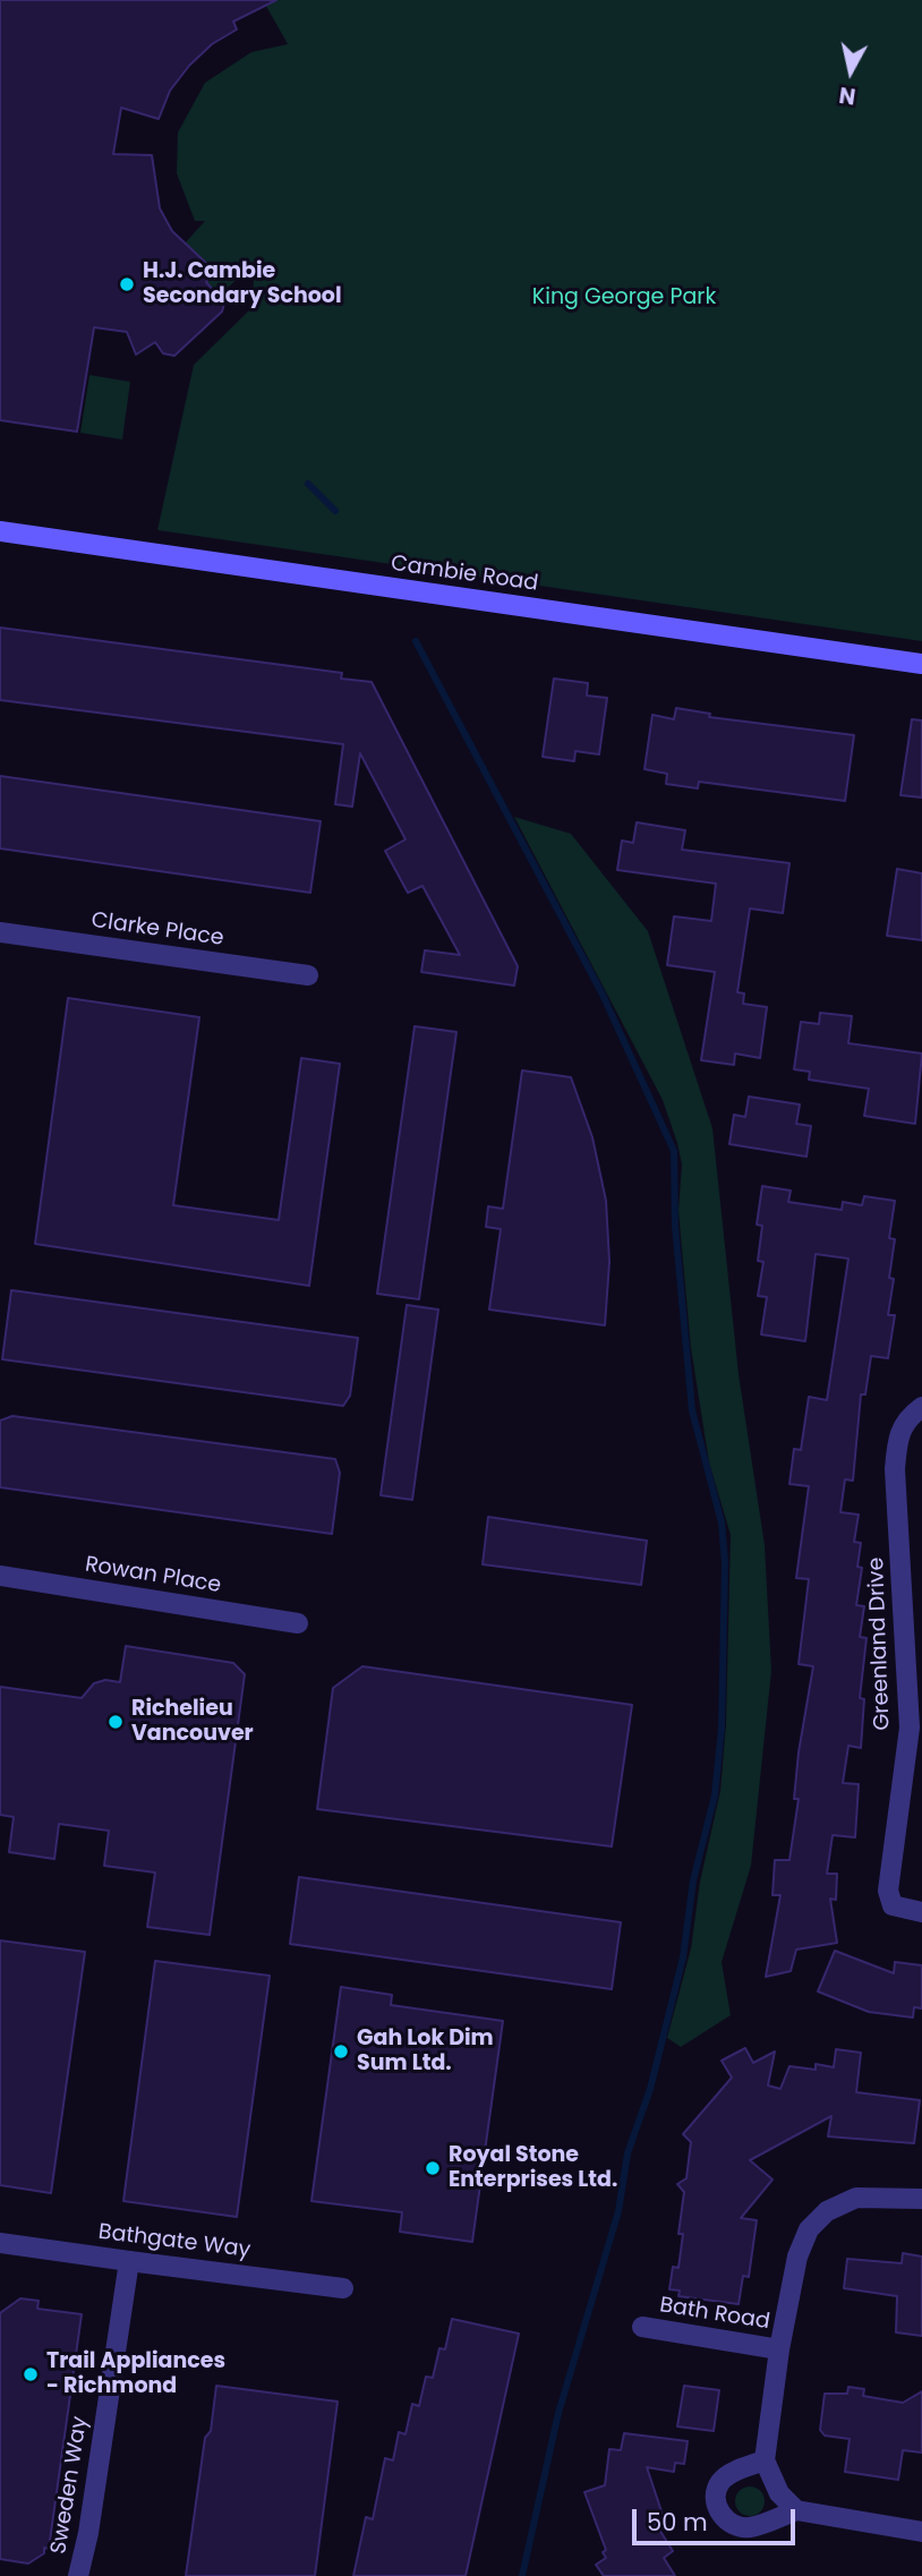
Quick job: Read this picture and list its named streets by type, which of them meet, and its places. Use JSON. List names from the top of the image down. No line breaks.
{"streets":{"main road":["Cambie Road"],"street":["Clarke Place","Rowan Place","Greenland Drive","Bathgate Way","Bath Road","Sweden Way"]},"crossings":[["Bathgate Way","Sweden Way"]],"parks":["King George Park"],"places":["H.J. Cambie Secondary School","Richelieu Vancouver","Gah Lok Dim Sum Ltd.","Royal Stone Enterprises Ltd.","Trail Appliances - Richmond"],"scale_bar":"50 m","north":"bottom"}
